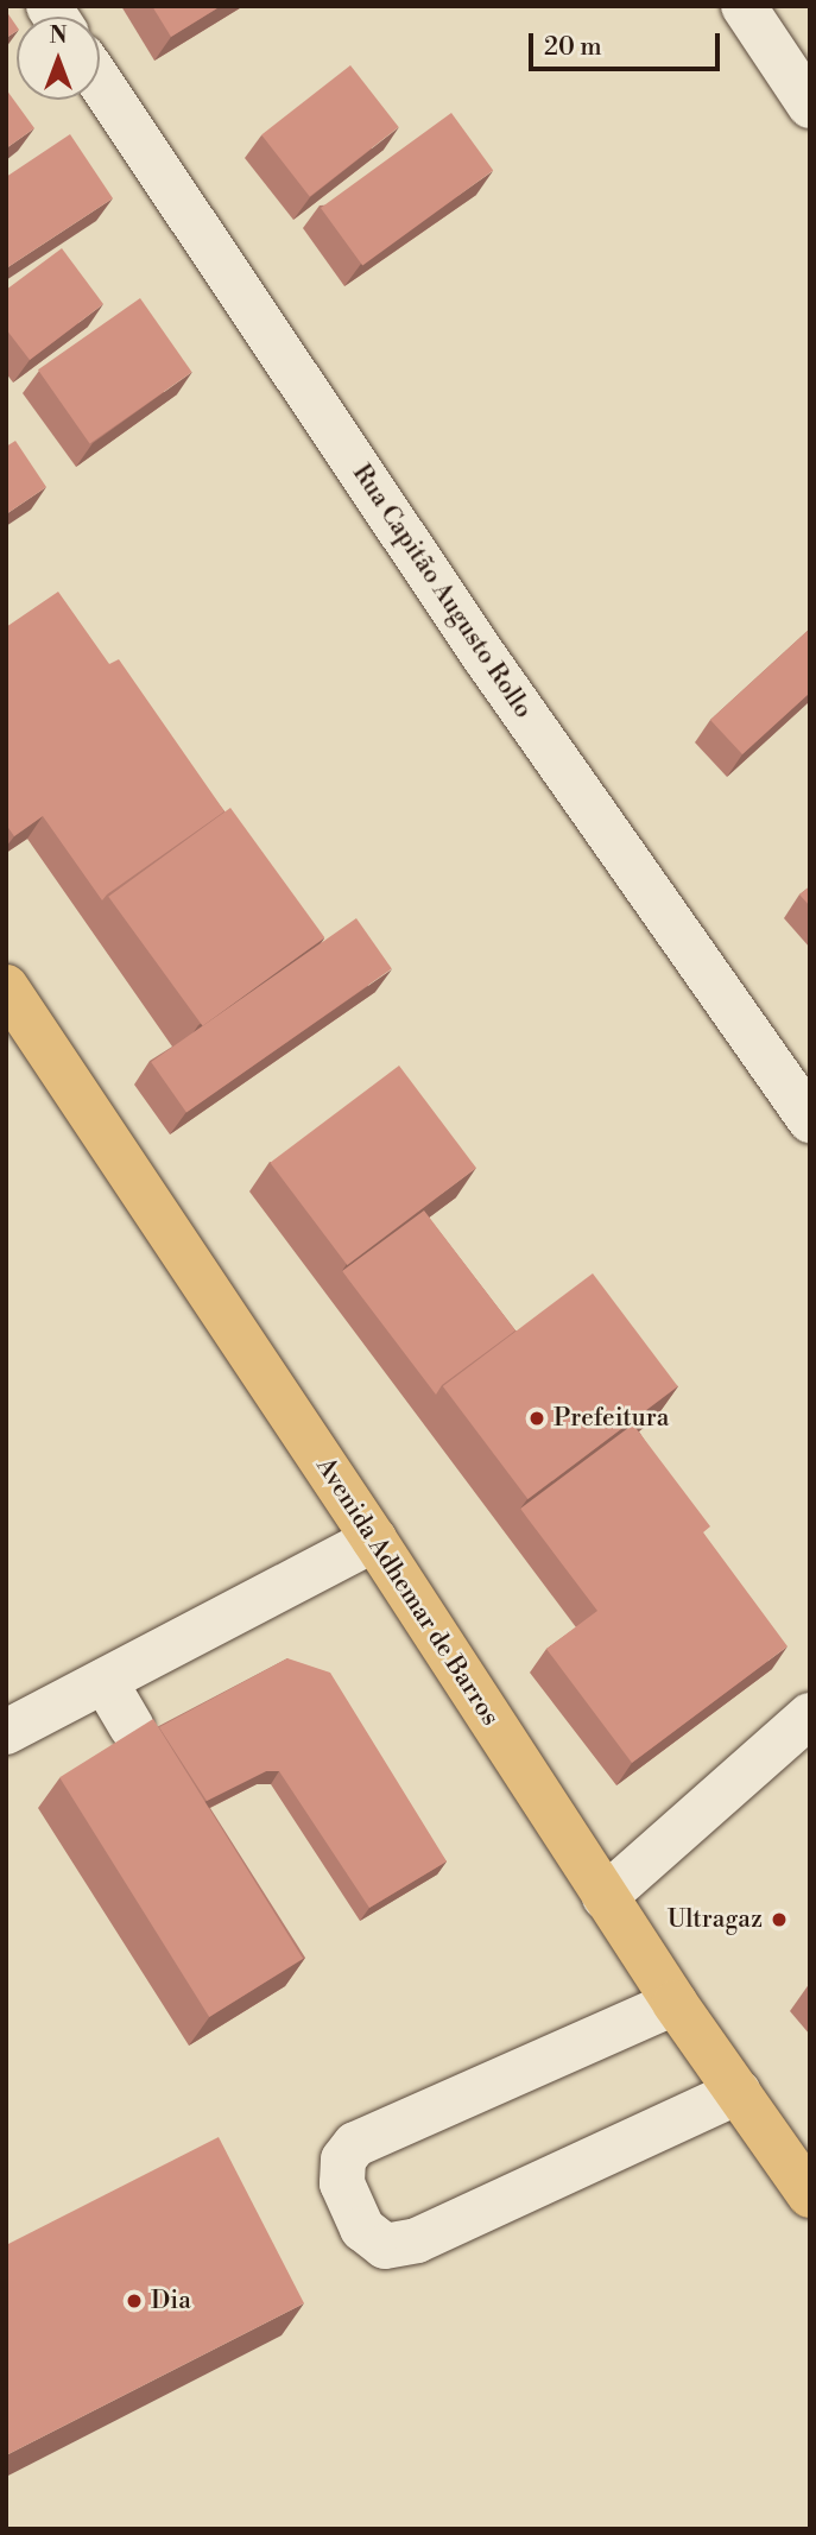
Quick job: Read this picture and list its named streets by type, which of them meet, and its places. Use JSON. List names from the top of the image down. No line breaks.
{"streets":{"main road":["Avenida Adhemar de Barros"],"street":["Rua Capitão Augusto Rollo"]},"places":["Prefeitura","Ultragaz","Dia"],"scale_bar":"20 m","north":"top"}
